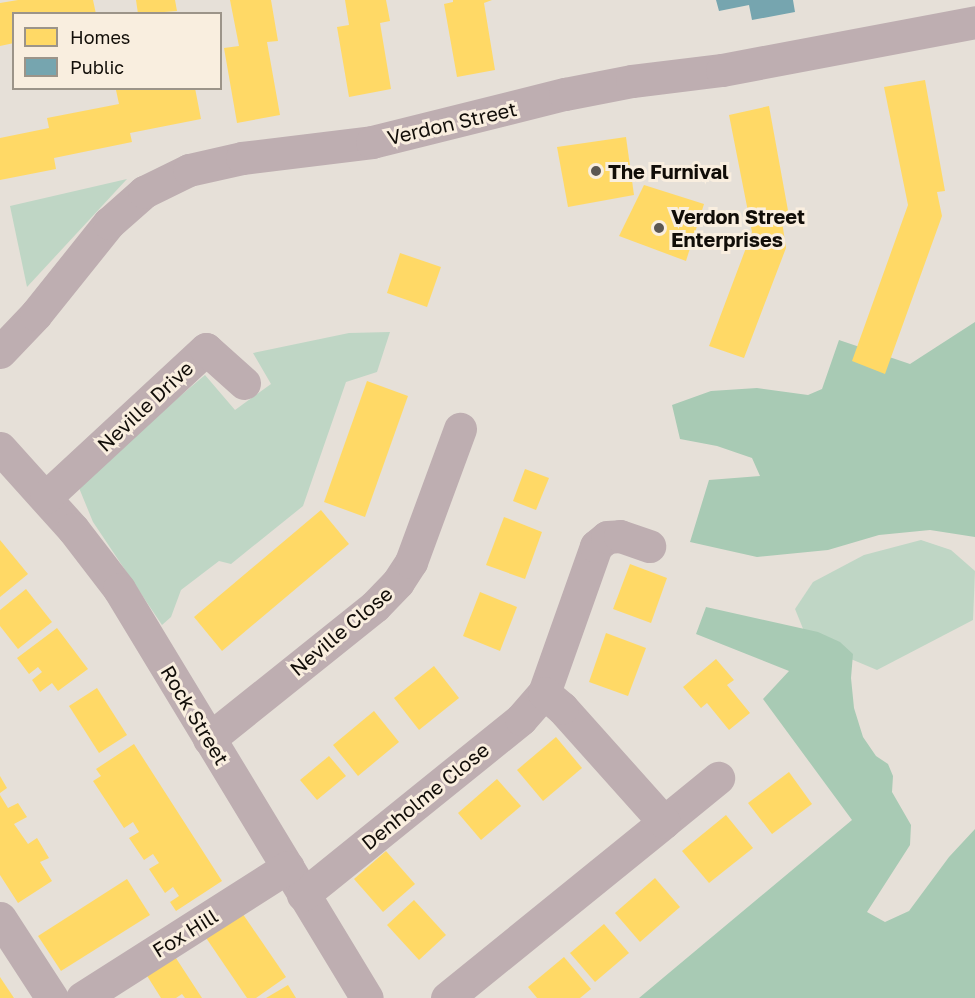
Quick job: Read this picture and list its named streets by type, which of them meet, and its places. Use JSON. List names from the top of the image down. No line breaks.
{"streets":{"street":["Verdon Street","Neville Drive","Neville Close","Rock Street","Denholme Close","Fox Hill"]},"crossings":[["Neville Drive","Rock Street"],["Neville Close","Rock Street"],["Rock Street","Denholme Close"],["Rock Street","Fox Hill"],["Denholme Close","Fox Hill"]],"places":["The Furnival","Verdon Street Enterprises"],"legend":["Homes","Public"]}
